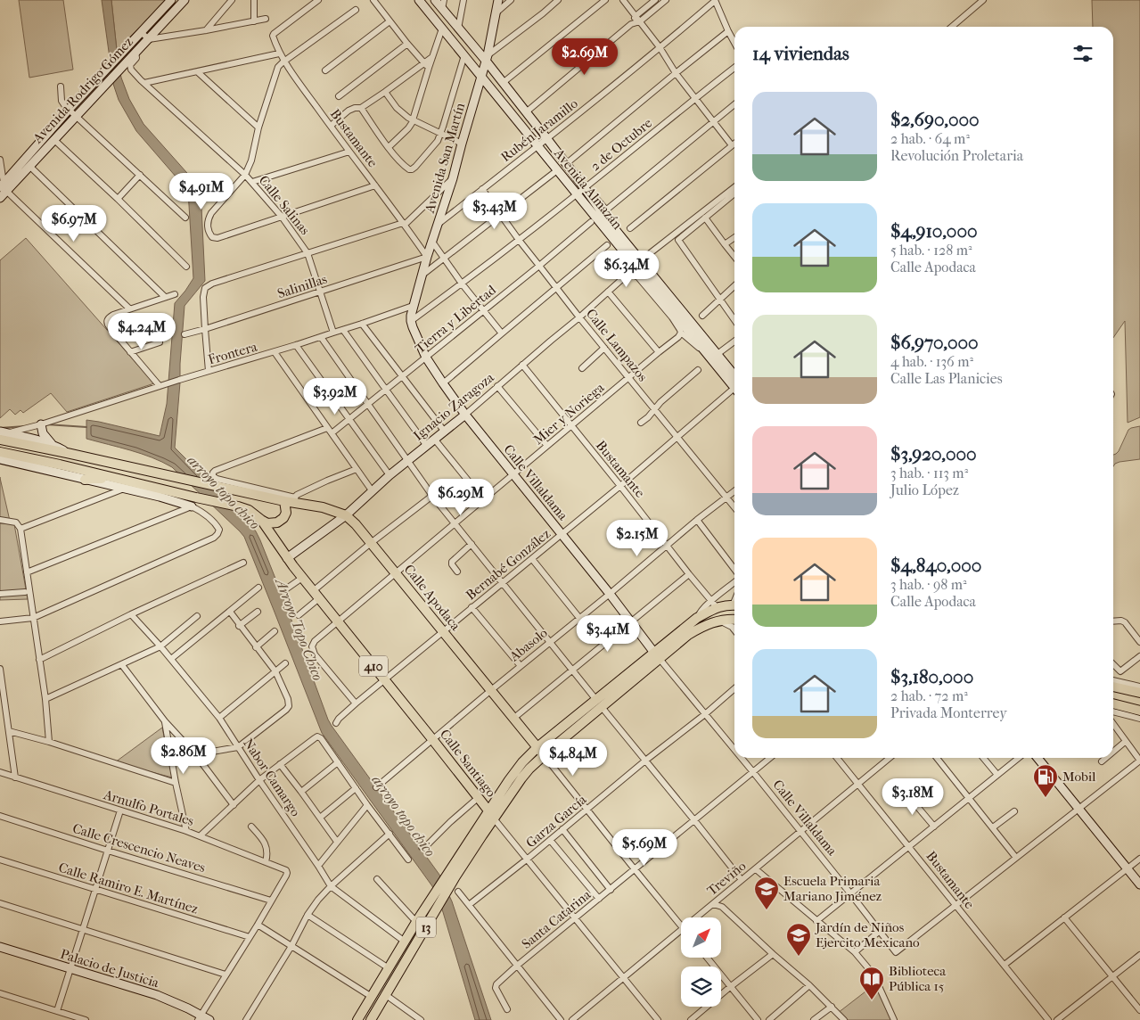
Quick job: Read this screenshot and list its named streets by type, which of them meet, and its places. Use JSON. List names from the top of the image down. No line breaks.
{"streets":{"main road":["Avenida Rodrigo Gómez","Avenida San Martín","Avenida Almazán","Ignacio Zaragoza","Calle Villaldama","Calle Apodaca","410","Calle Santiago","13","Palacio de Justicia"],"street":["Rubén Jaramillo","Bustamante","2 de Octubre","Calle Salinas","Salinillas","Tierra y Libertad","Calle Lampazos","Frontera","Mier y Noriega","Bernabé González","Abasolo","Nabor Camargo","Arnulfo Portales","Garza García","Calle Crescencio Neaves","Treviño","Calle Ramiro E. Martínez","Santa Catarina"]},"crossings":[["Avenida Rodrigo Gómez","Calle Salinas"],["Rubén Jaramillo","Avenida San Martín"],["Rubén Jaramillo","Avenida Almazán"],["Rubén Jaramillo","Calle Lampazos"],["Bustamante","Avenida San Martín"],["Bustamante","Salinillas"],["Bustamante","Ignacio Zaragoza"],["Bustamante","Mier y Noriega"],["Bustamante","Calle Villaldama"],["Bustamante","Bernabé González"],["Bustamante","Abasolo"],["Bustamante","Treviño"],["Bustamante","13"],["2 de Octubre","Avenida San Martín"],["2 de Octubre","Avenida Almazán"],["2 de Octubre","Calle Lampazos"],["2 de Octubre","Calle Villaldama"],["Avenida San Martín","Avenida Almazán"],["Avenida San Martín","Salinillas"],["Avenida San Martín","Frontera"],["Avenida San Martín","Calle Villaldama"],["Calle Salinas","Salinillas"],["Calle Salinas","Frontera"],["Tierra y Libertad","Calle Lampazos"],["Tierra y Libertad","Calle Villaldama"],["Calle Lampazos","Ignacio Zaragoza"],["Calle Lampazos","Mier y Noriega"],["Calle Lampazos","Bernabé González"],["Calle Lampazos","Abasolo"],["Frontera","Calle Apodaca"],["Ignacio Zaragoza","Calle Villaldama"],["Ignacio Zaragoza","Calle Apodaca"],["Ignacio Zaragoza","Calle Santiago"],["Mier y Noriega","Calle Villaldama"],["Mier y Noriega","Bernabé González"],["Mier y Noriega","Calle Apodaca"],["Mier y Noriega","Calle Santiago"],["Calle Villaldama","Bernabé González"],["Calle Villaldama","Abasolo"],["Calle Villaldama","Garza García"],["Calle Villaldama","Treviño"],["Calle Villaldama","Santa Catarina"],["Calle Villaldama","13"],["Bernabé González","Calle Apodaca"],["Bernabé González","Calle Santiago"],["Calle Apodaca","Abasolo"],["Calle Apodaca","13"],["Abasolo","Calle Santiago"],["410","Calle Santiago"],["Calle Santiago","Garza García"],["Calle Santiago","Treviño"],["Calle Santiago","Santa Catarina"],["Calle Santiago","13"],["Nabor Camargo","13"],["Arnulfo Portales","Calle Crescencio Neaves"]],"water":["arroyo topo chico","Arroyo Topo Chico"],"places":{"fuel station":["Mobil"],"school or university":["Escuela Primaria Mariano Jiménez","Jardín de Niños Ejercito Mexicano"],"library":["Biblioteca Pública 15"]},"north":"top right","page":{"heading":"14 viviendas","price":["$2.69M","$4.91M","$3.43M","$6.97M","$6.34M","$4.24M","$3.92M","$6.29M","$2.15M","$3.41M","$2.86M","$4.84M","$3.18M","$5.69M"],"list":[{"name":"$2,690,000","note":"2 hab. · 64 m² · Revolución Proletaria"},{"name":"$4,910,000","note":"5 hab. · 128 m² · Calle Apodaca"},{"name":"$6,970,000","note":"4 hab. · 136 m² · Calle Las Planicies"},{"name":"$3,920,000","note":"3 hab. · 113 m² · Julio López"},{"name":"$4,840,000","note":"3 hab. · 98 m² · Calle Apodaca"},{"name":"$3,180,000","note":"2 hab. · 72 m² · Privada Monterrey"}]}}
